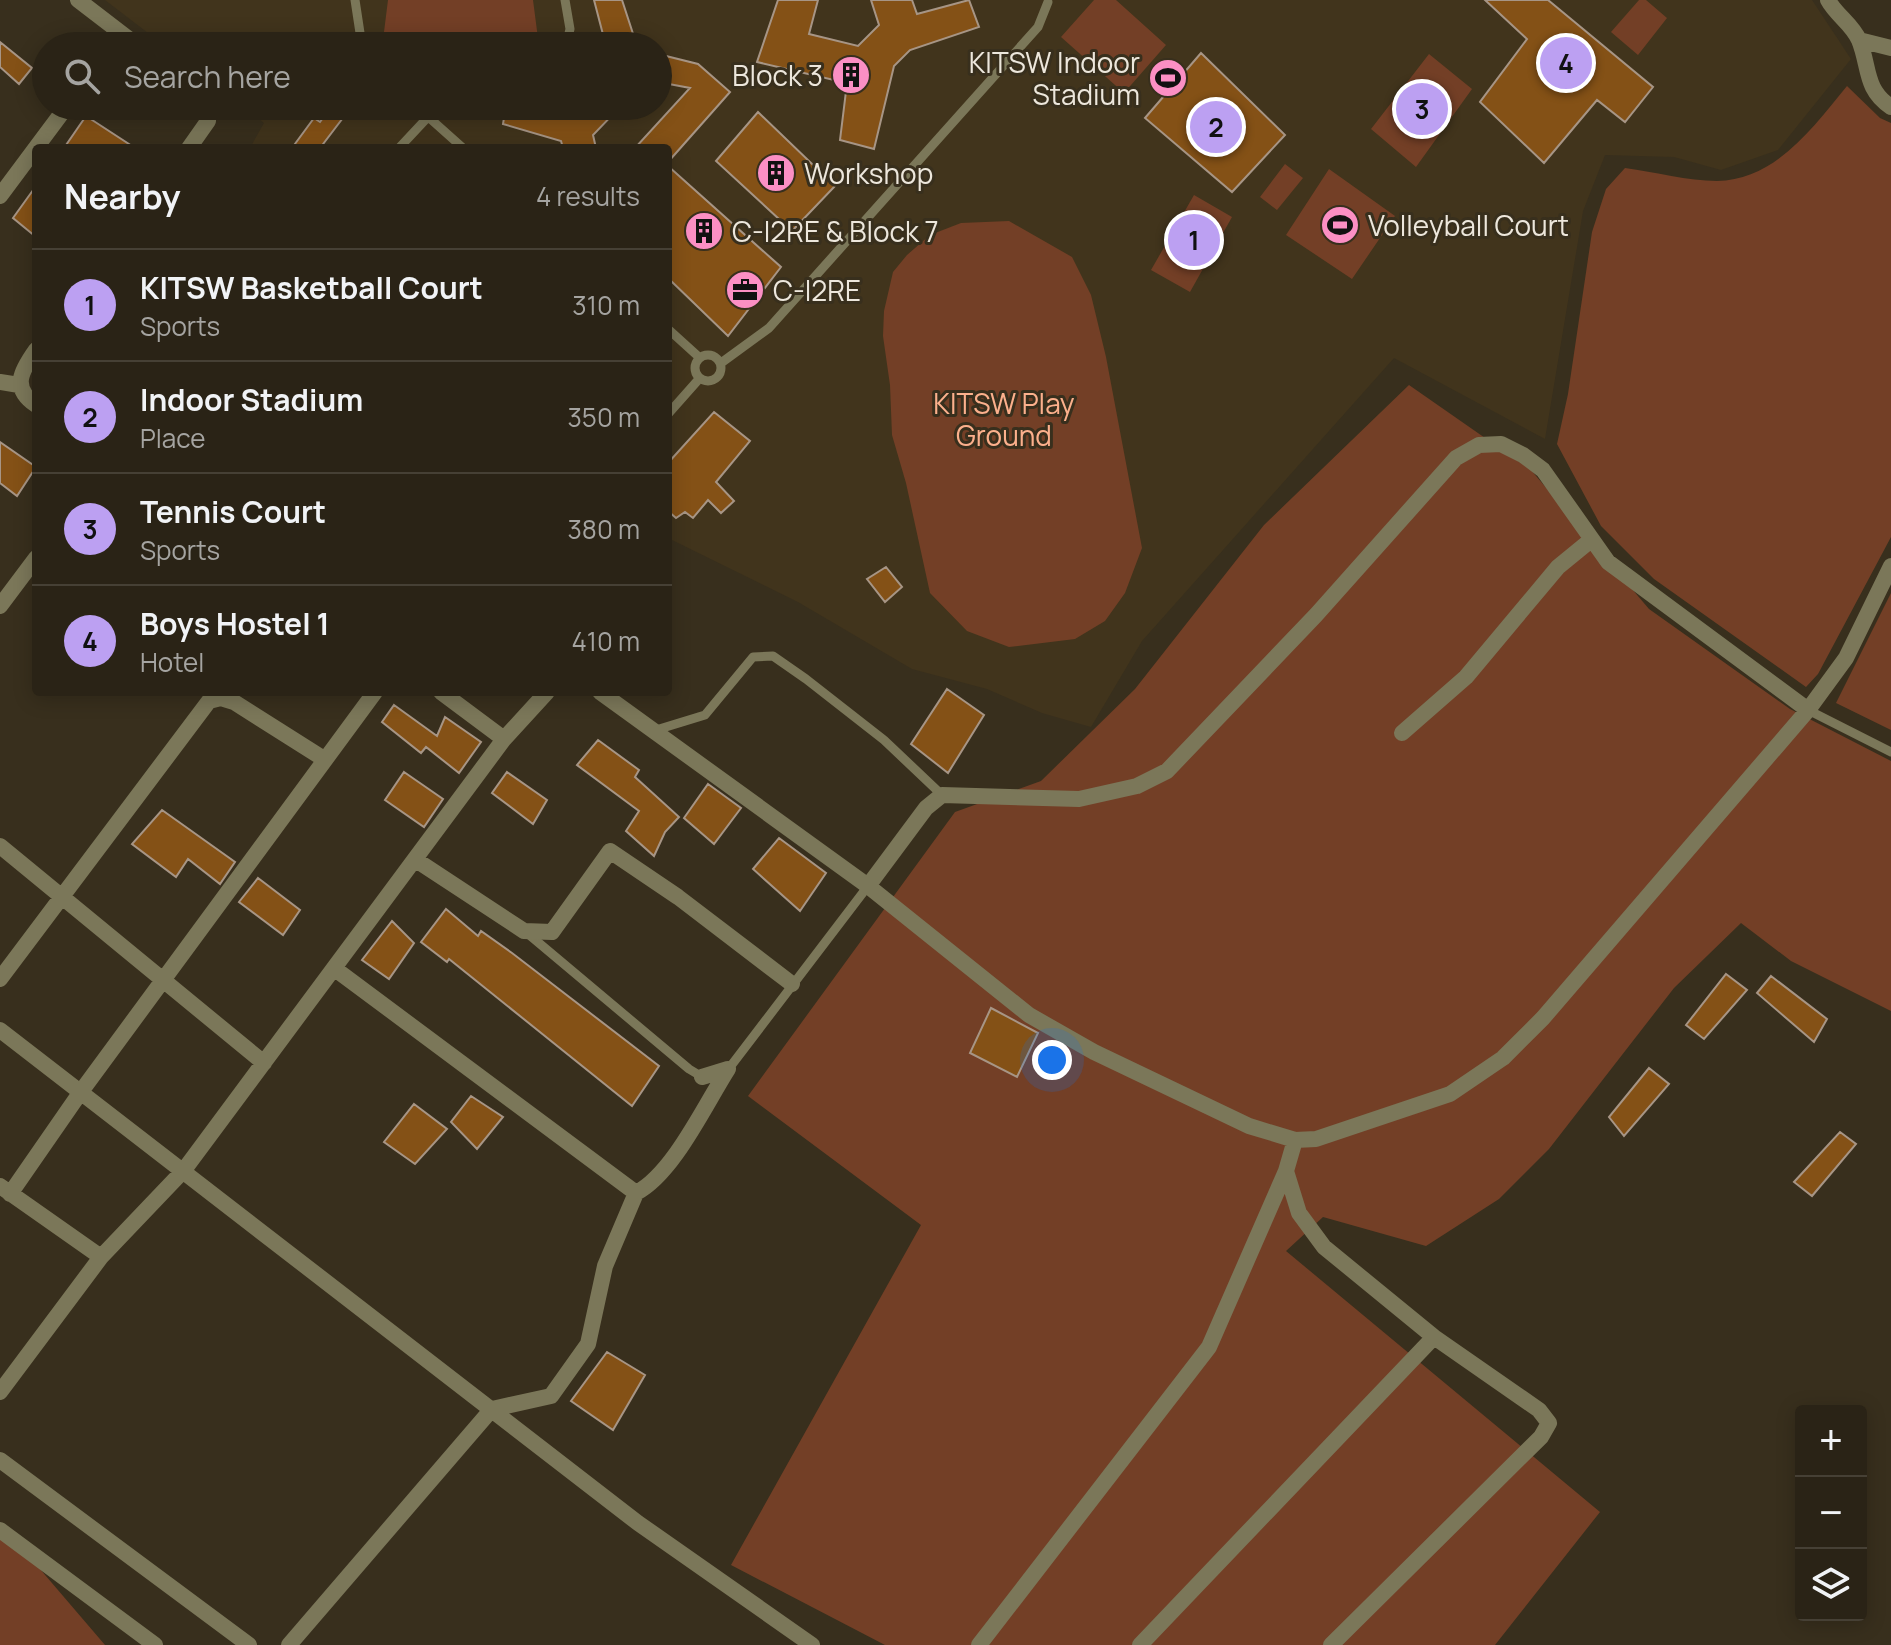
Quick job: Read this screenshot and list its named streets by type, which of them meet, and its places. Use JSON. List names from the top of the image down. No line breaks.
{"parks":["KITSW Play Ground"],"places":{"building":["Block 3","Workshop","C-I2RE & Block 7"],"sports":["KITSW Indoor Stadium","Volleyball Court"],"office":["C-I2RE"]},"page":{"search":"Search here","pins":["4","3","2","1"],"heading":["Nearby","4 results"],"list":[{"mark":"1","name":"KITSW Basketball Court","note":"Sports","value":"310 m"},{"mark":"2","name":"Indoor Stadium","note":"Place","value":"350 m"},{"mark":"3","name":"Tennis Court","note":"Sports","value":"380 m"},{"mark":"4","name":"Boys Hostel 1","note":"Hotel","value":"410 m"}],"map_buttons":["+","−"]}}
